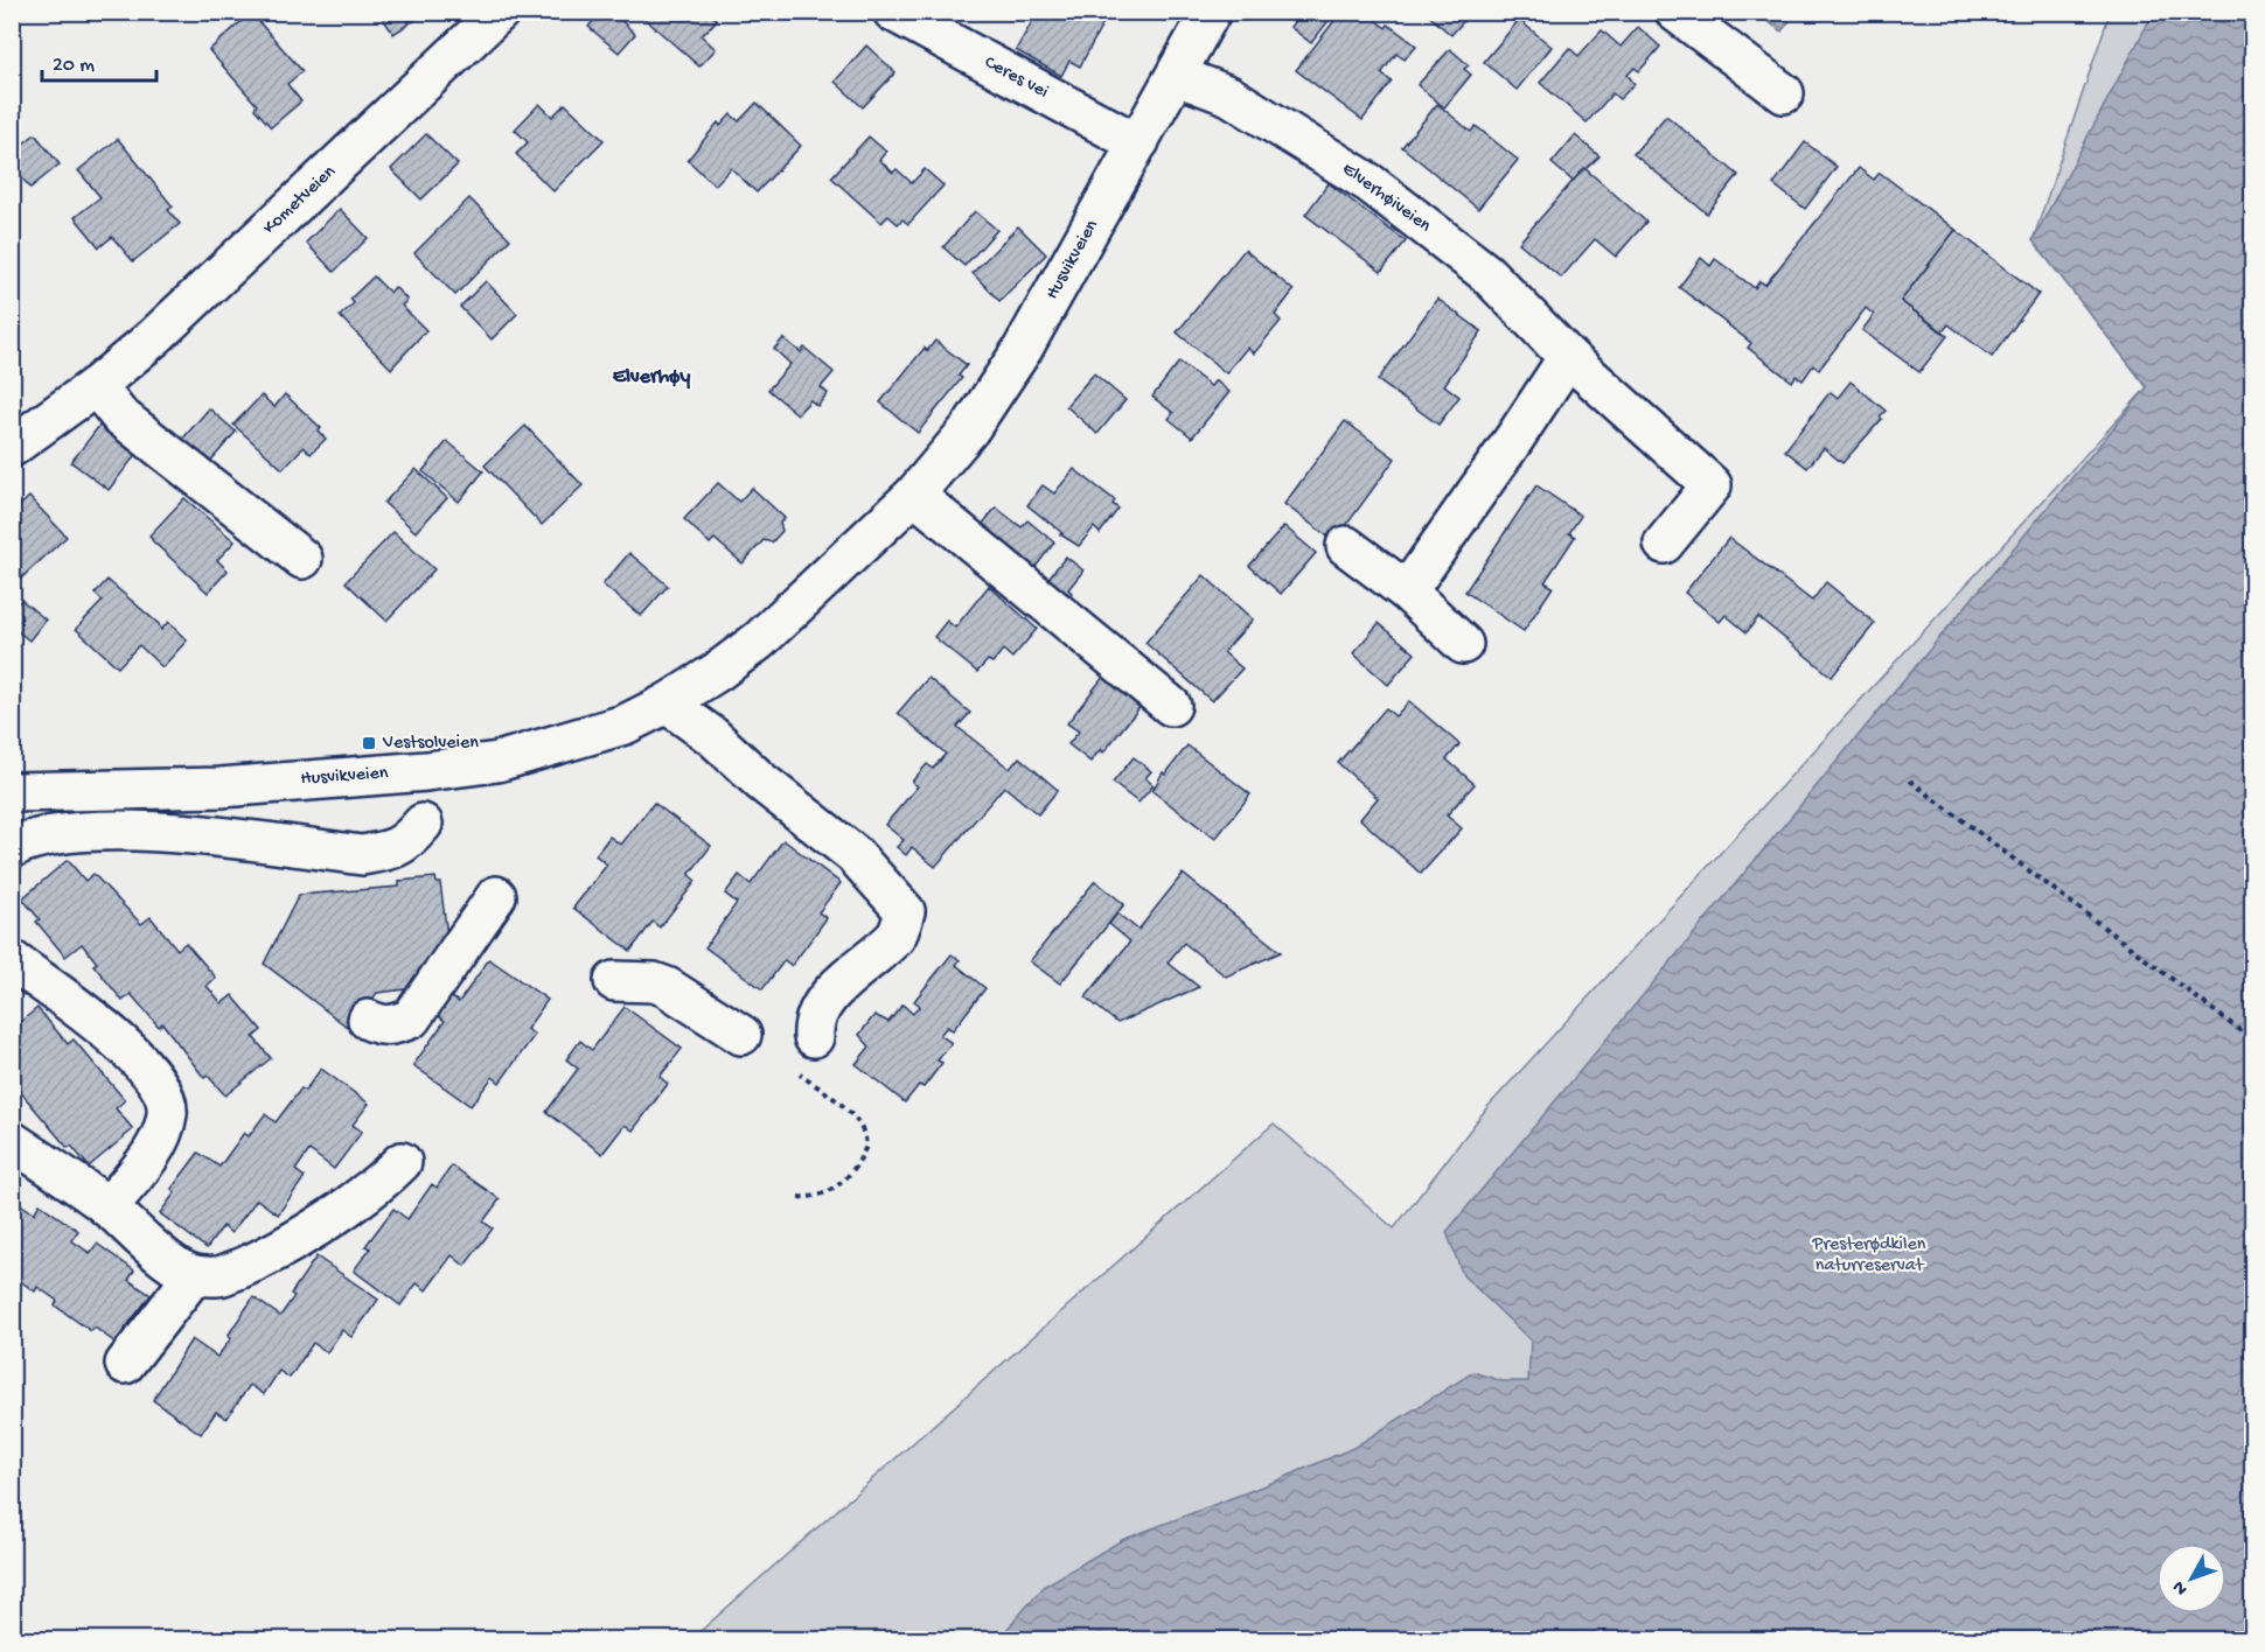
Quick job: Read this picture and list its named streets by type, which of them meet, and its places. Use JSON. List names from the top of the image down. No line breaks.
{"streets":{"street":["Ceres vei","Elverhøiveien","Kometveien","Husvikveien"]},"crossings":[["Ceres vei","Husvikveien"],["Elverhøiveien","Husvikveien"]],"districts":["Elverhøy"],"parks":["Presterødkilen naturreservat"],"places":{"transit":["Vestsolveien"]},"scale_bar":"20 m","north":"bottom left"}
